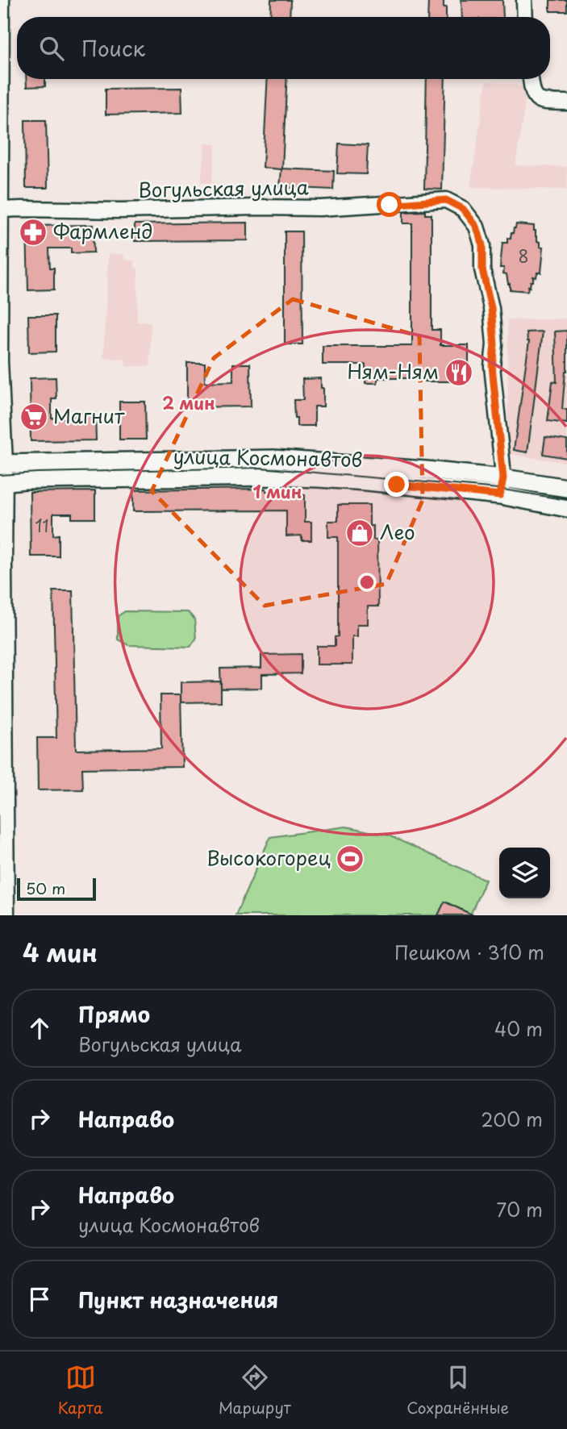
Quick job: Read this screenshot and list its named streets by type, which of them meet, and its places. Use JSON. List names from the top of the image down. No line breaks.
{"streets":{"main road":["улица Космонавтов"],"street":["Вогульская улица"]},"crossings":[["Вогульская улица","улица Космонавтов"]],"places":{"pharmacy":["Фармленд"],"restaurant":["Ням-Ням"],"supermarket":["Магнит"],"shop":["Лео"],"sports":["Высокогорец"]},"house_numbers":["8","11"],"scale_bar":"50 m","page":{"search":"Поиск","scale":"50 m","heading":["4 мин","Пешком · 310 m"],"list":[["Прямо","Вогульская улица","40 m"],["Направо","200 m"],["Направо","улица Космонавтов","70 m"],"Пункт назначения"],"nav":["Карта","Маршрут","Сохранённые"]},"rings":["2 мин","1 мин"]}
